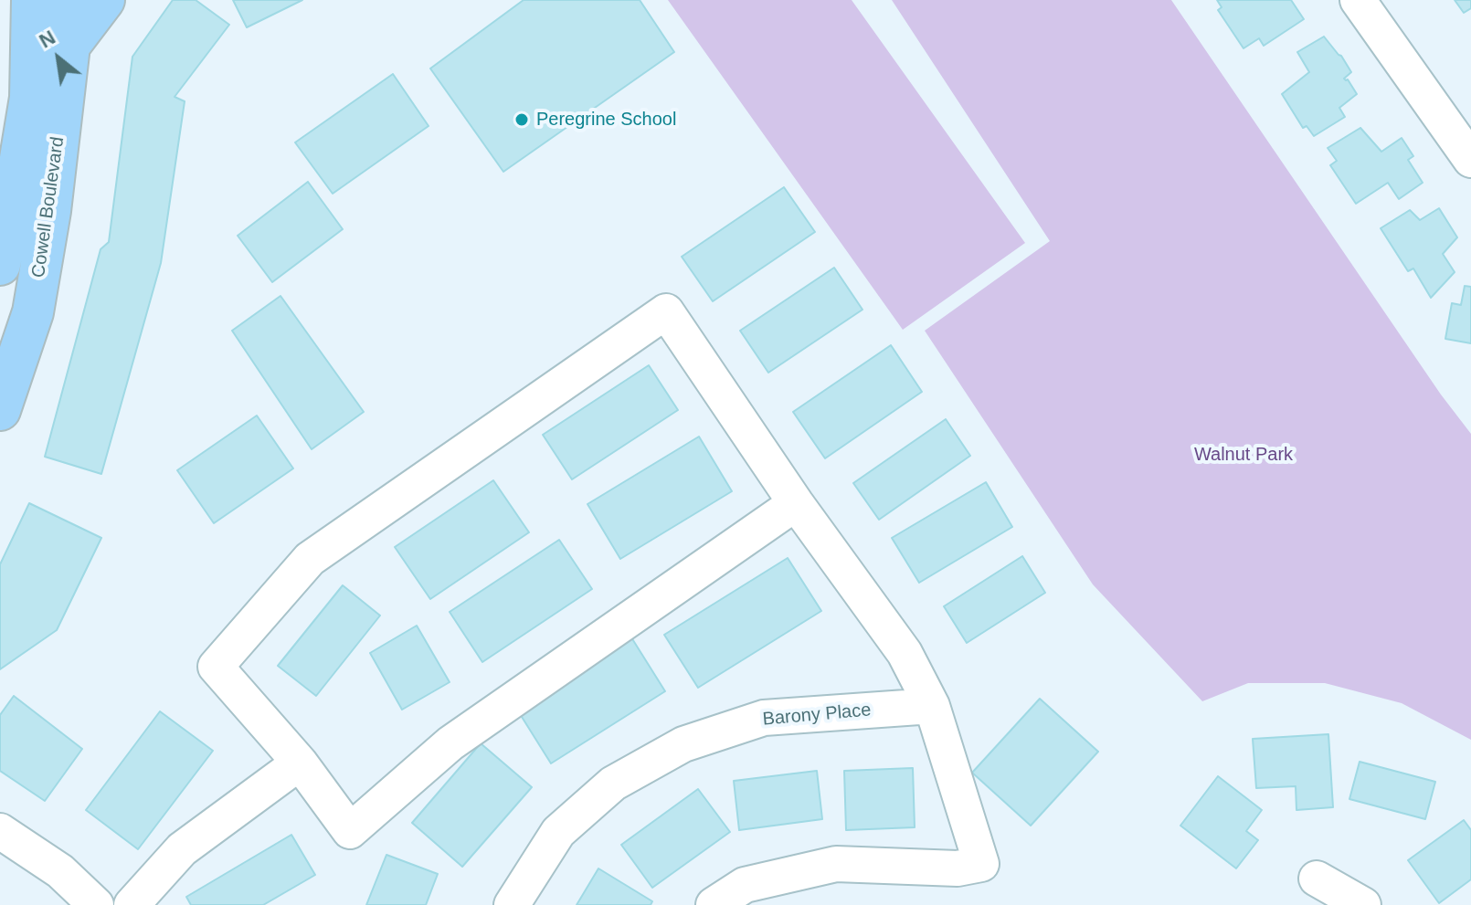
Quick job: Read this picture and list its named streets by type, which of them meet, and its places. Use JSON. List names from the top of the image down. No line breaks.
{"streets":{"main road":["Cowell Boulevard"],"street":["Barony Place"]},"parks":["Walnut Park"],"places":["Peregrine School"],"north":"top left"}
